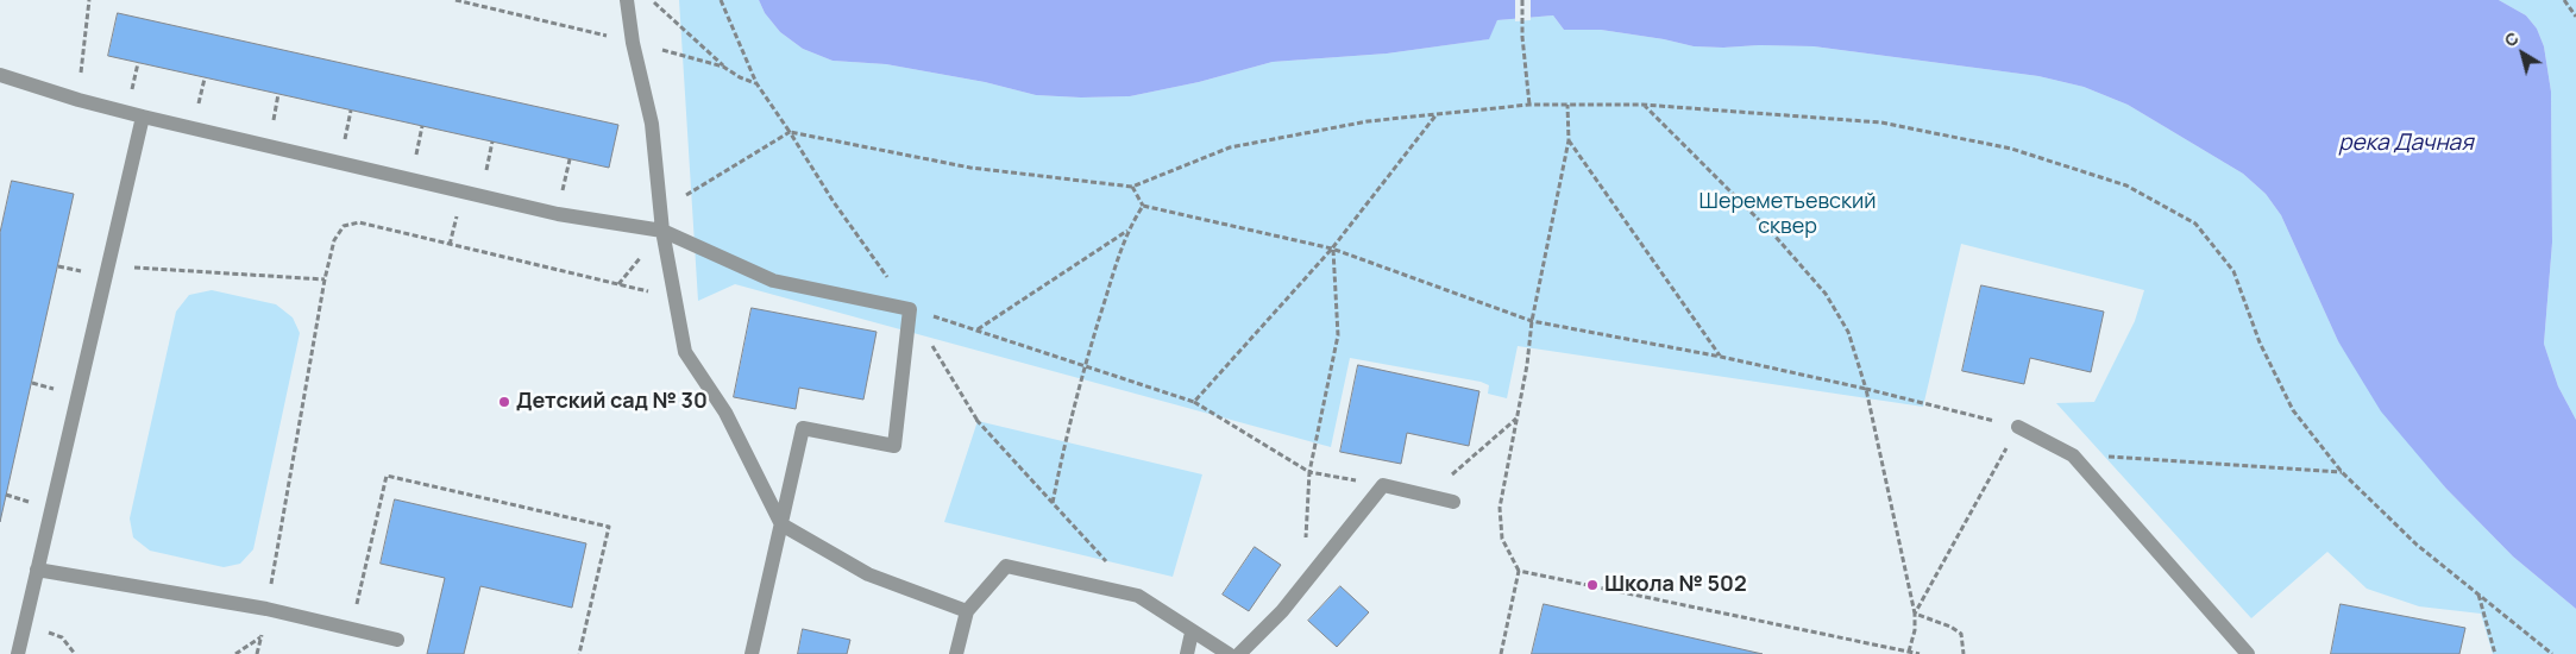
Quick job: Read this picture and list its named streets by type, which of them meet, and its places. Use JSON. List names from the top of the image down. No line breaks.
{"water":["река Дачная"],"parks":["Шереметьевский сквер"],"places":["Детский сад № 30","Школа № 502"],"north":"top left"}
